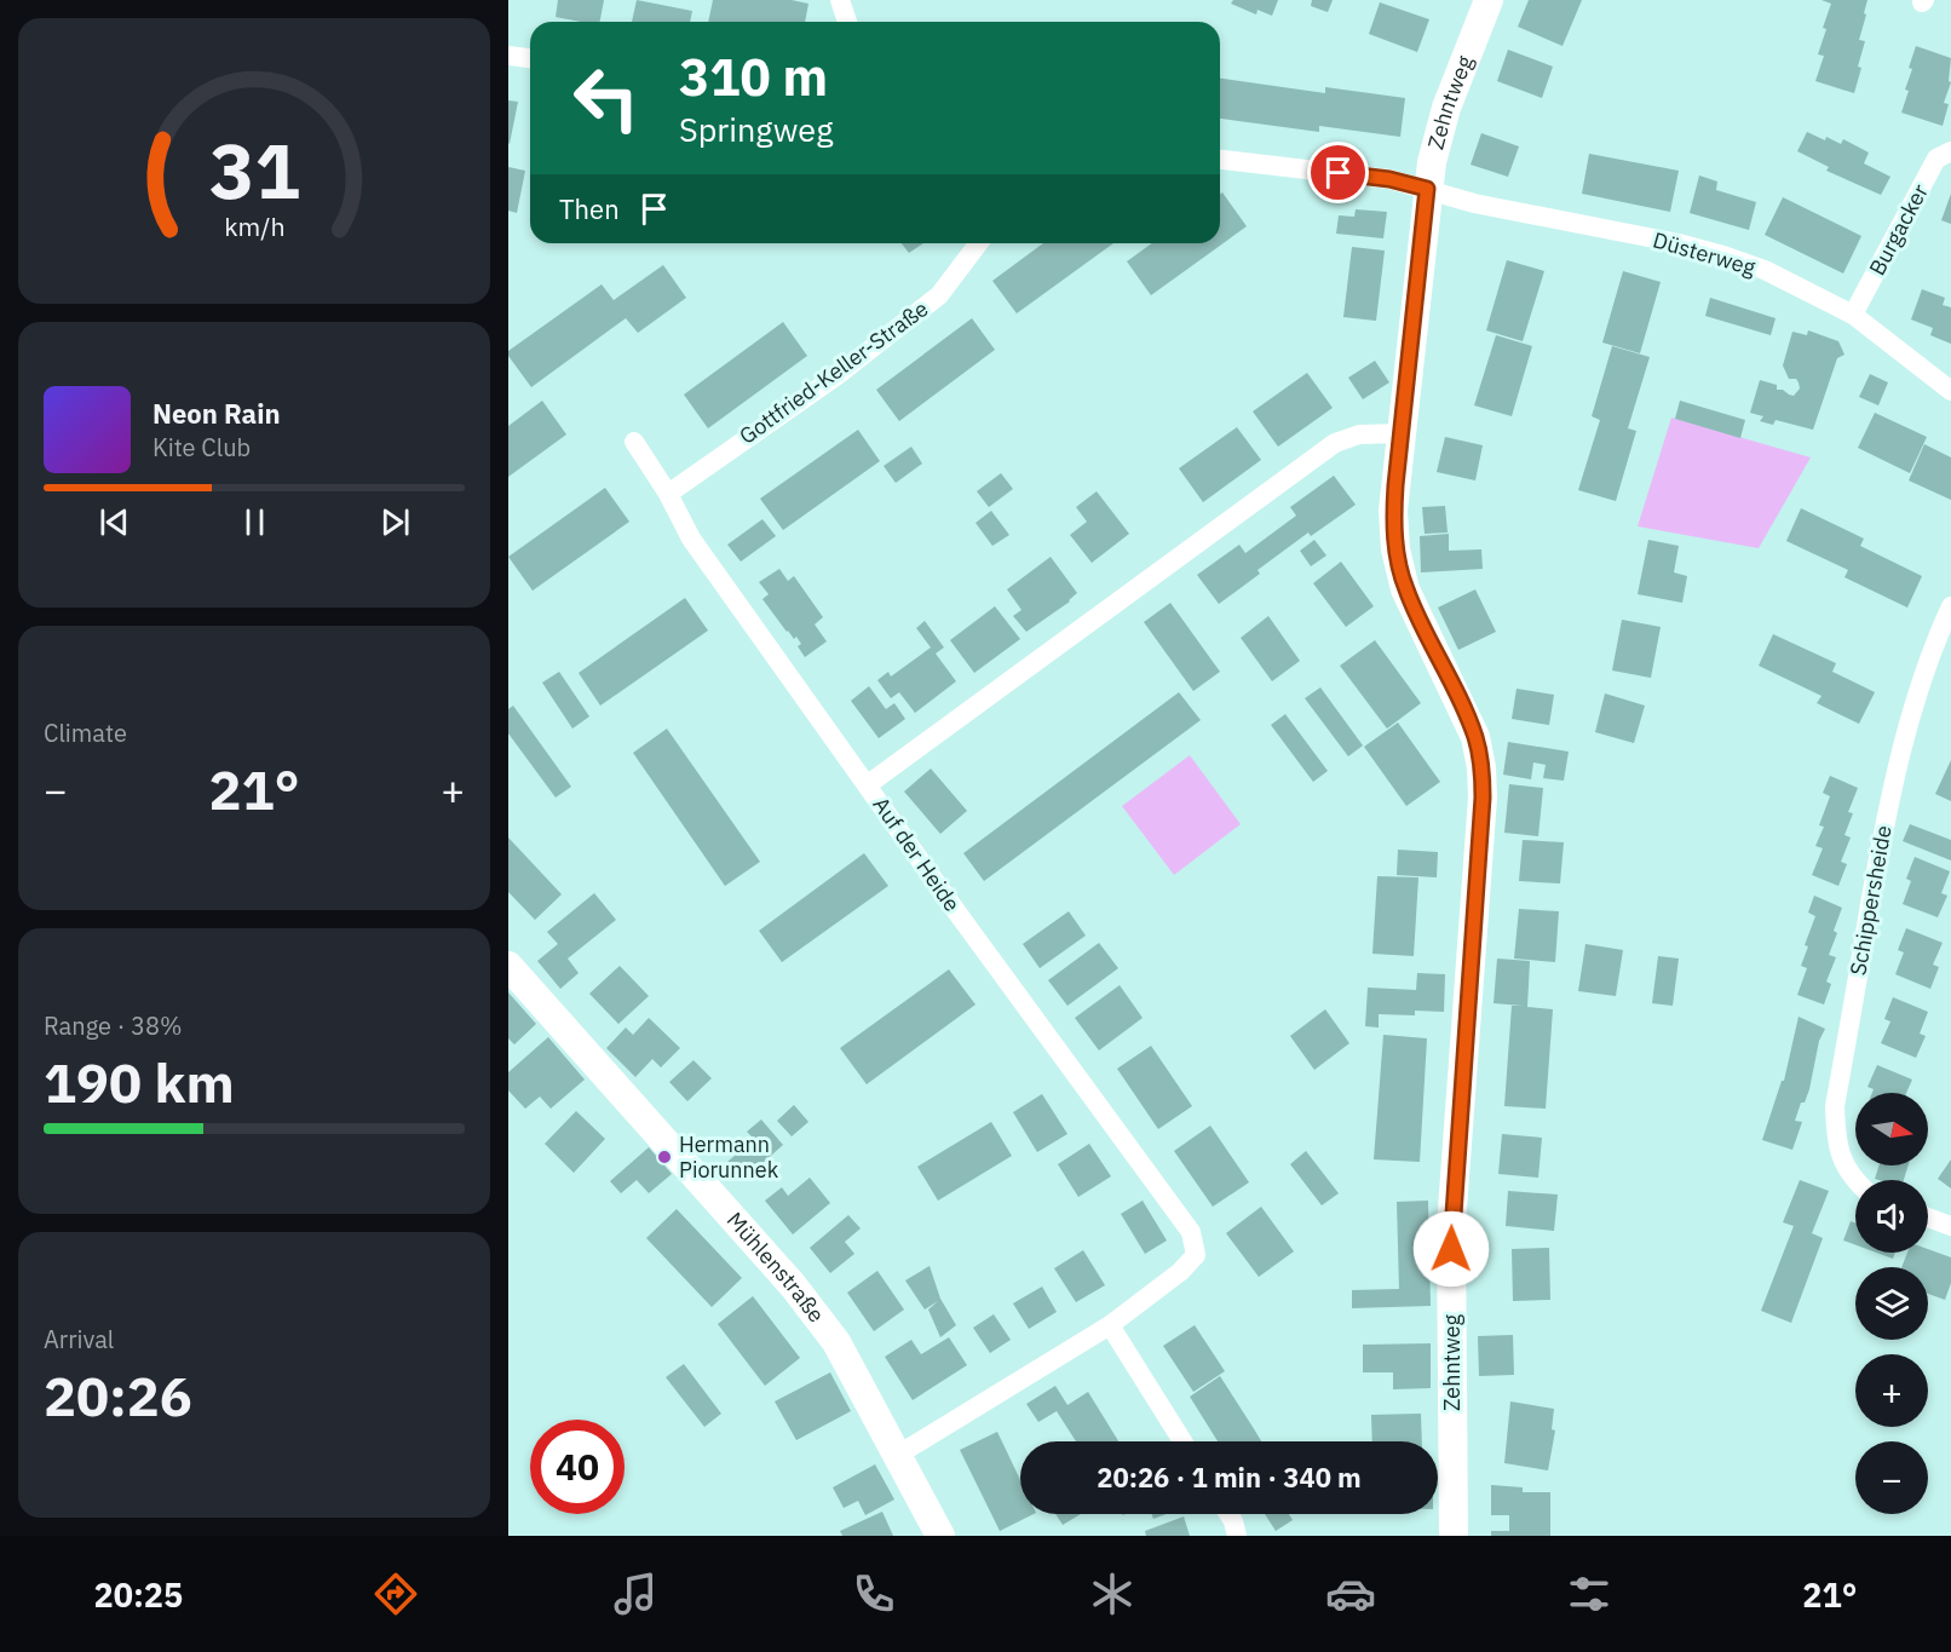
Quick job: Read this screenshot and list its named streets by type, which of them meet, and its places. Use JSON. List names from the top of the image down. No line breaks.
{"streets":{"street":["Zehntweg","Burgacker","Düsterweg","Gottfried-Keller-Straße","Auf der Heide","Schippersheide","Mühlenstraße"]},"crossings":[["Zehntweg","Düsterweg"],["Zehntweg","Auf der Heide"],["Burgacker","Düsterweg"],["Auf der Heide","Mühlenstraße"]],"places":["Hermann Piorunnek"],"north":"right","page":{"turn":["310 m","Springweg"],"then":"Then","song":["Neon Rain","Kite Club"],"tile":["Climate",["Range · 38%","190 km"],["Arrival","20:26"]],"heat":["−","21°","+"],"map_buttons":["+","−"],"limit":"40","trip":"20:26 · 1 min · 340 m","tabs":["20:25","21°"],"gauge":["31","km/h"]}}
